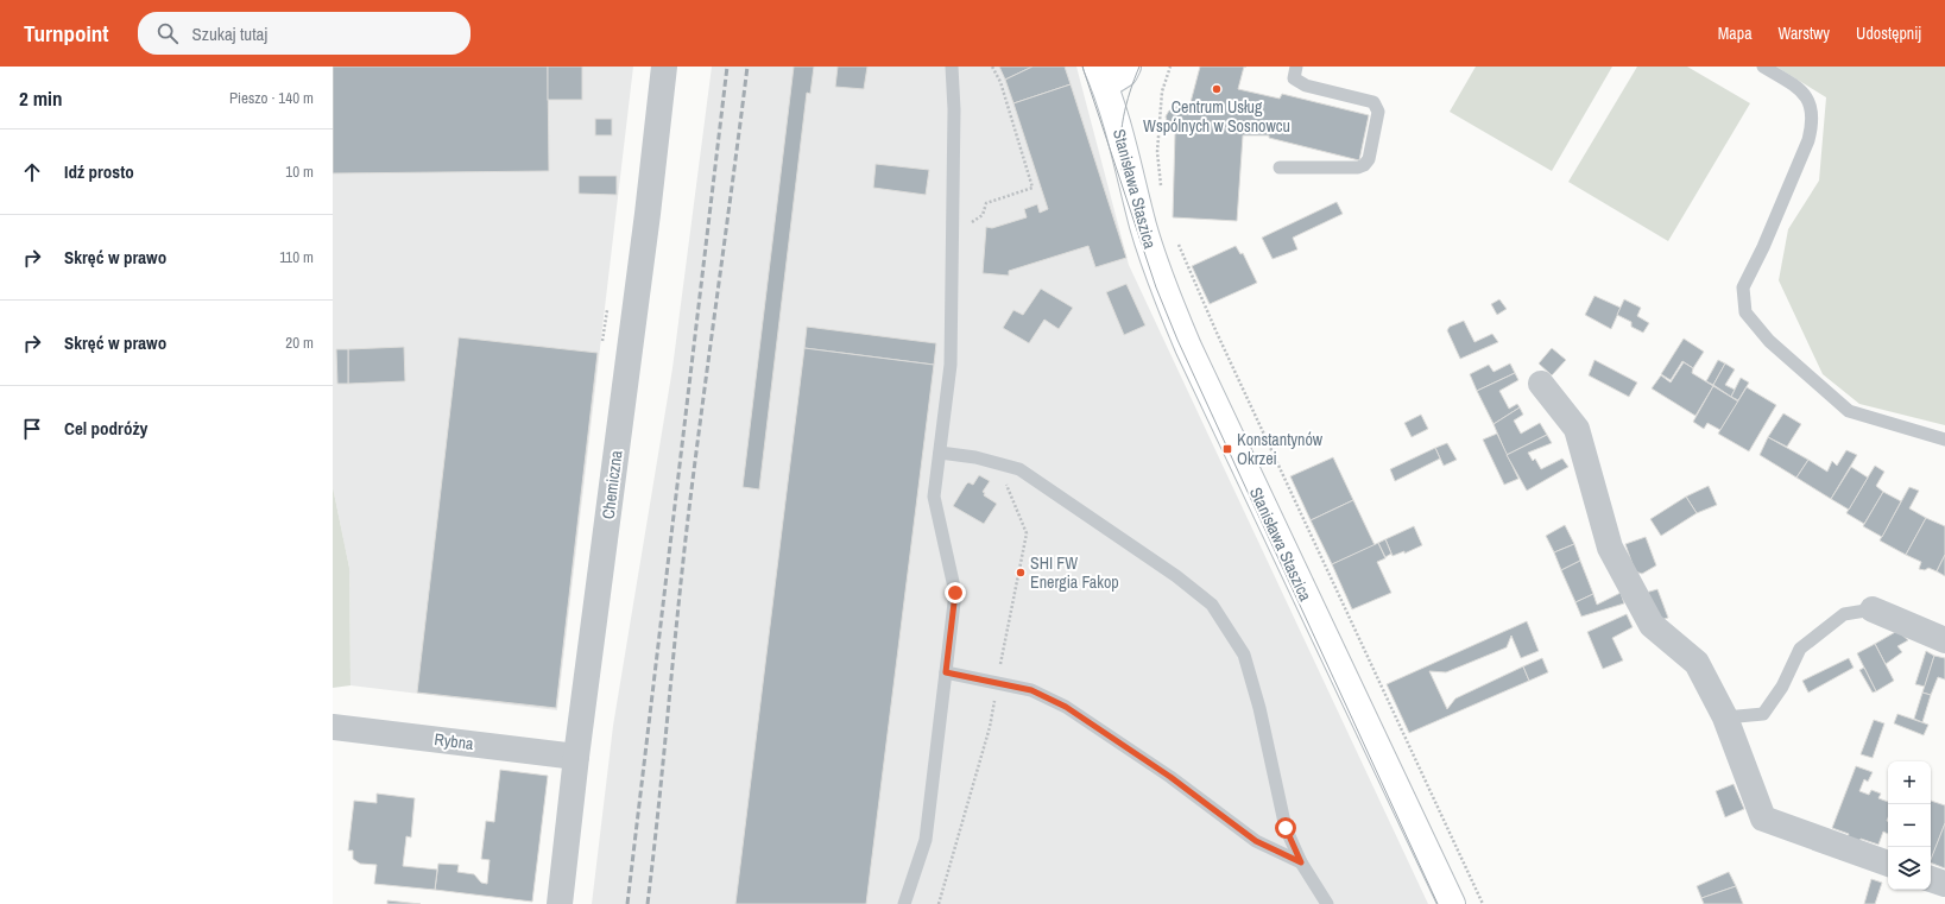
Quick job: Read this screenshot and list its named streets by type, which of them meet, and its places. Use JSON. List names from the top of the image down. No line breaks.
{"streets":{"street":["Stanisława Staszica","Chemiczna","Rybna"]},"crossings":[["Chemiczna","Rybna"]],"places":{"other":["Centrum Usług Wspólnych w Sosnowcu","SHI FW Energia Fakop"],"transit":["Konstantynów Okrzei"]},"page":{"header":"Turnpoint","search":"Szukaj tutaj","nav":["Mapa","Warstwy","Udostępnij"],"heading":["2 min","Pieszo · 140 m"],"list":[["Idź prosto","10 m"],["Skręć w prawo","110 m"],["Skręć w prawo","20 m"],"Cel podróży"],"map_buttons":["+","−"]}}
